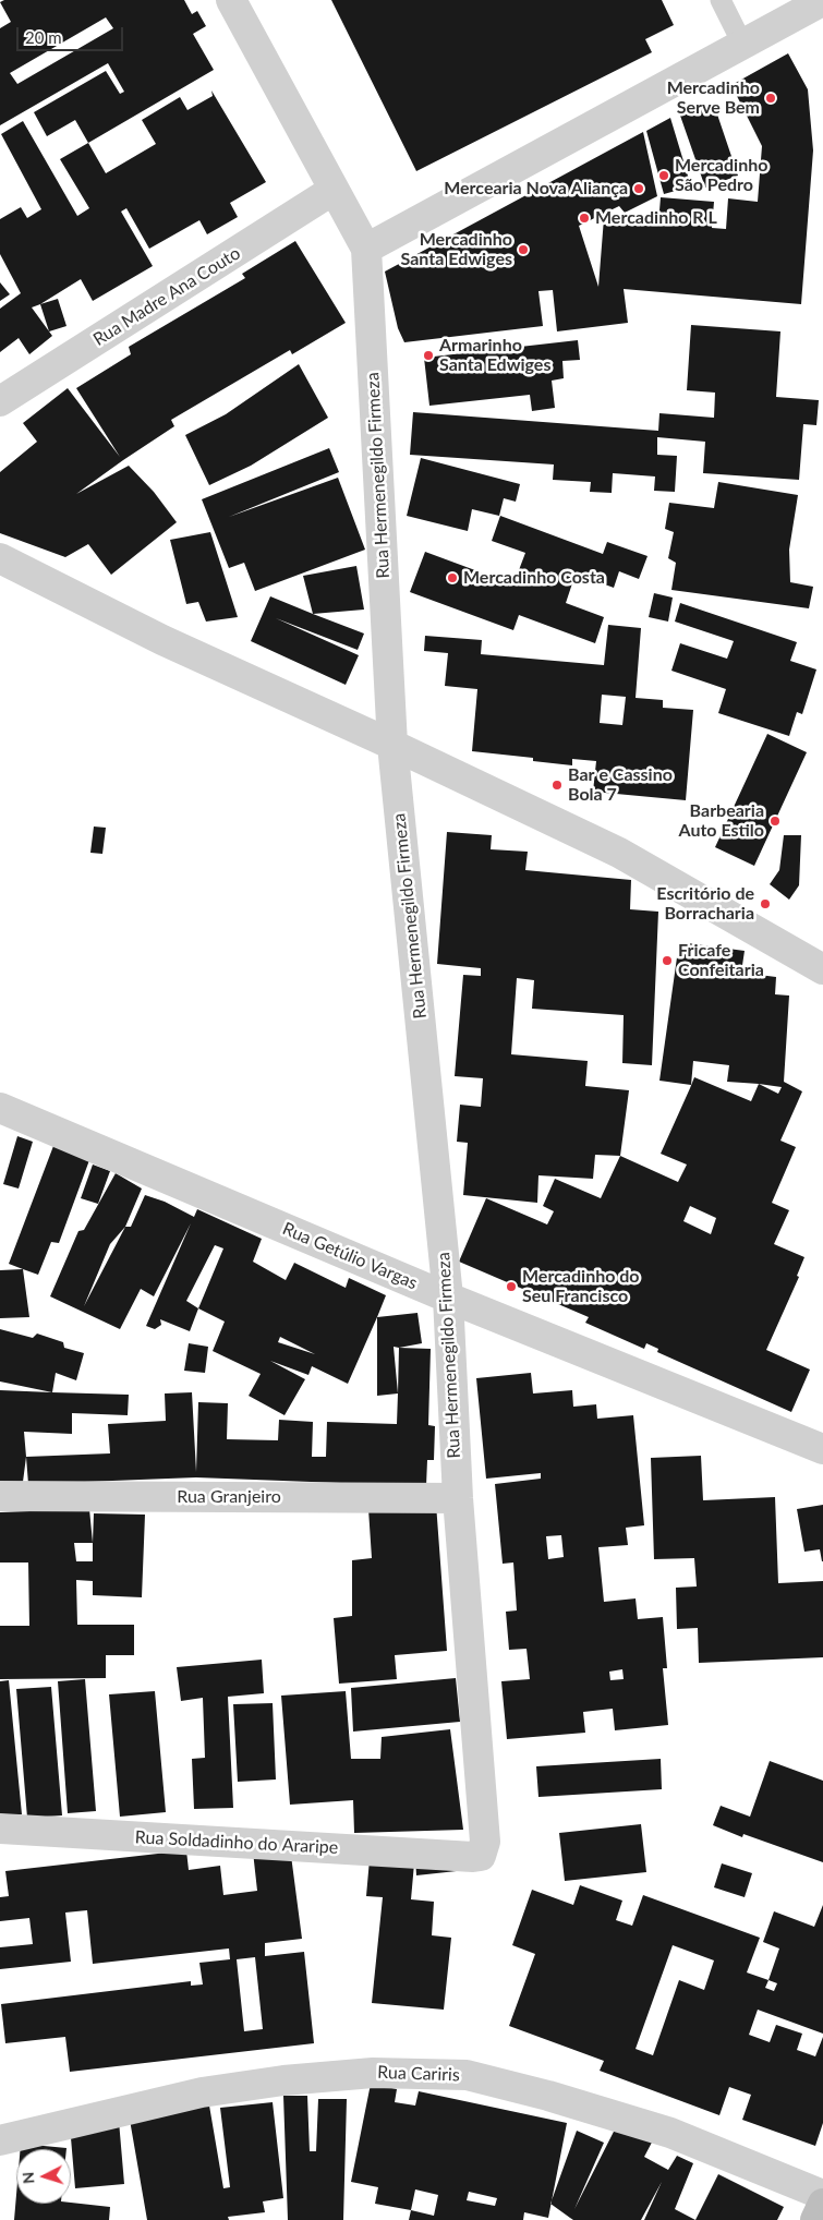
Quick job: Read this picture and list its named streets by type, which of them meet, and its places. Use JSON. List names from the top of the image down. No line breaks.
{"streets":{"street":["Rua Madre Ana Couto","Rua Hermenegildo Firmeza","Rua Getúlio Vargas","Rua Granjeiro","Rua Soldadinho do Araripe","Rua Cariris"]},"crossings":[["Rua Madre Ana Couto","Rua Hermenegildo Firmeza"],["Rua Hermenegildo Firmeza","Rua Getúlio Vargas"],["Rua Hermenegildo Firmeza","Rua Granjeiro"],["Rua Hermenegildo Firmeza","Rua Soldadinho do Araripe"]],"places":["Mercadinho Serve Bem","Mercadinho São Pedro","Mercearia Nova Aliança","Mercadinho R L","Mercadinho Santa Edwiges","Armarinho Santa Edwiges","Mercadinho Costa","Bar e Cassino Bola 7","Barbearia Auto Estilo","Escritório de Borracharia","Fricafe Confeitaria","Mercadinho do Seu Francisco"],"scale_bar":"20 m","north":"left"}
